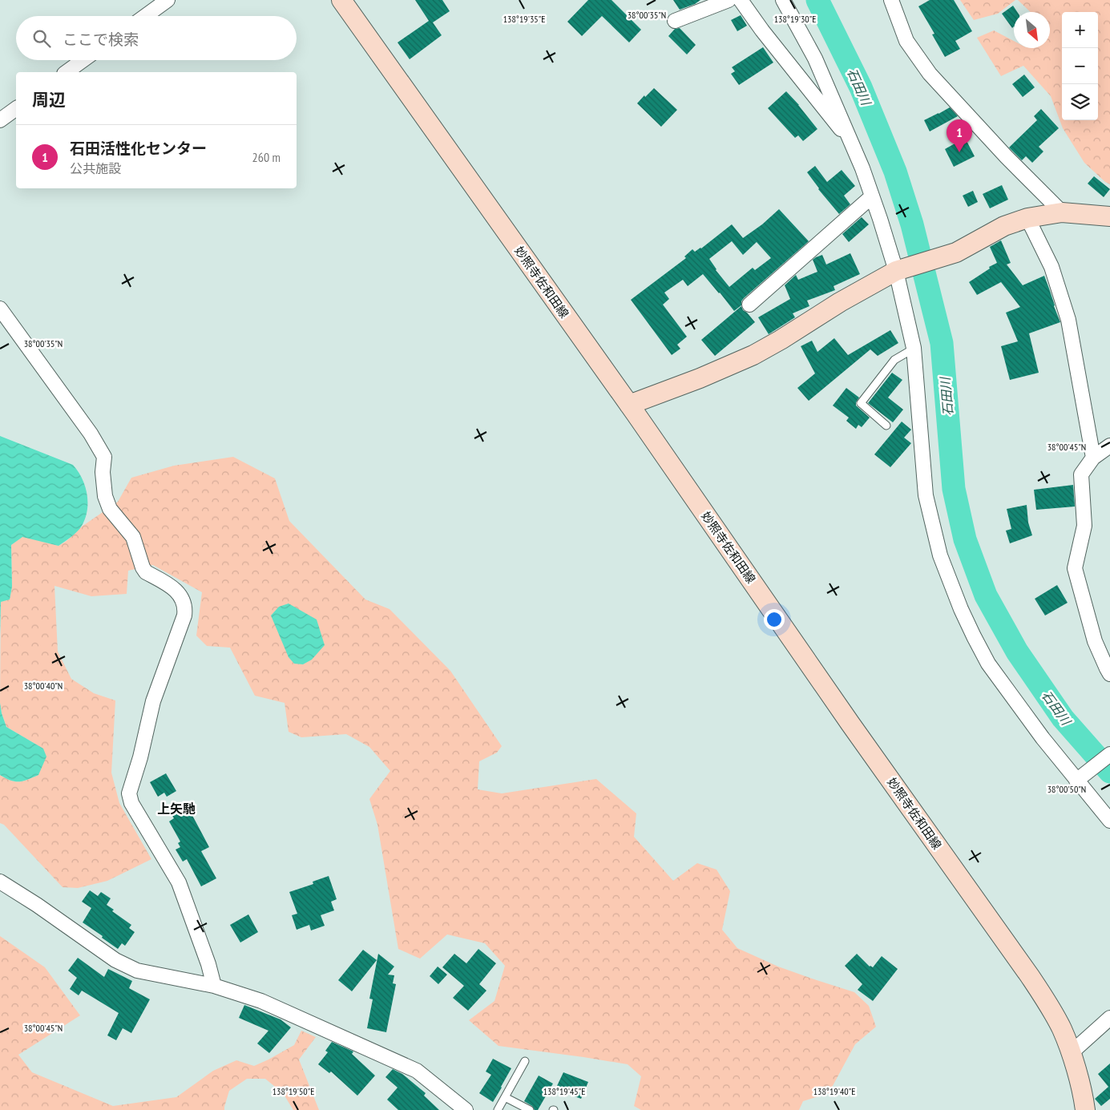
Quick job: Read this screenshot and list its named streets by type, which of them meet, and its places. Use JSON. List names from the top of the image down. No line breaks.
{"streets":{"main road":["妙照寺佐和田線"]},"districts":["上矢馳"],"water":["石田川"],"north":"bottom right","page":{"map_buttons":["+","−"],"search":"ここで検索","heading":"周辺","pins":"1","list":[{"mark":"1","name":"石田活性化センター","note":"公共施設","value":"260 m"}]},"coordinates":["38°00'35\"N","138°19'35\"E","138°19'30\"E","38°00'45\"N","38°00'40\"N","38°00'50\"N","138°19'50\"E","138°19'45\"E","138°19'40\"E"]}
